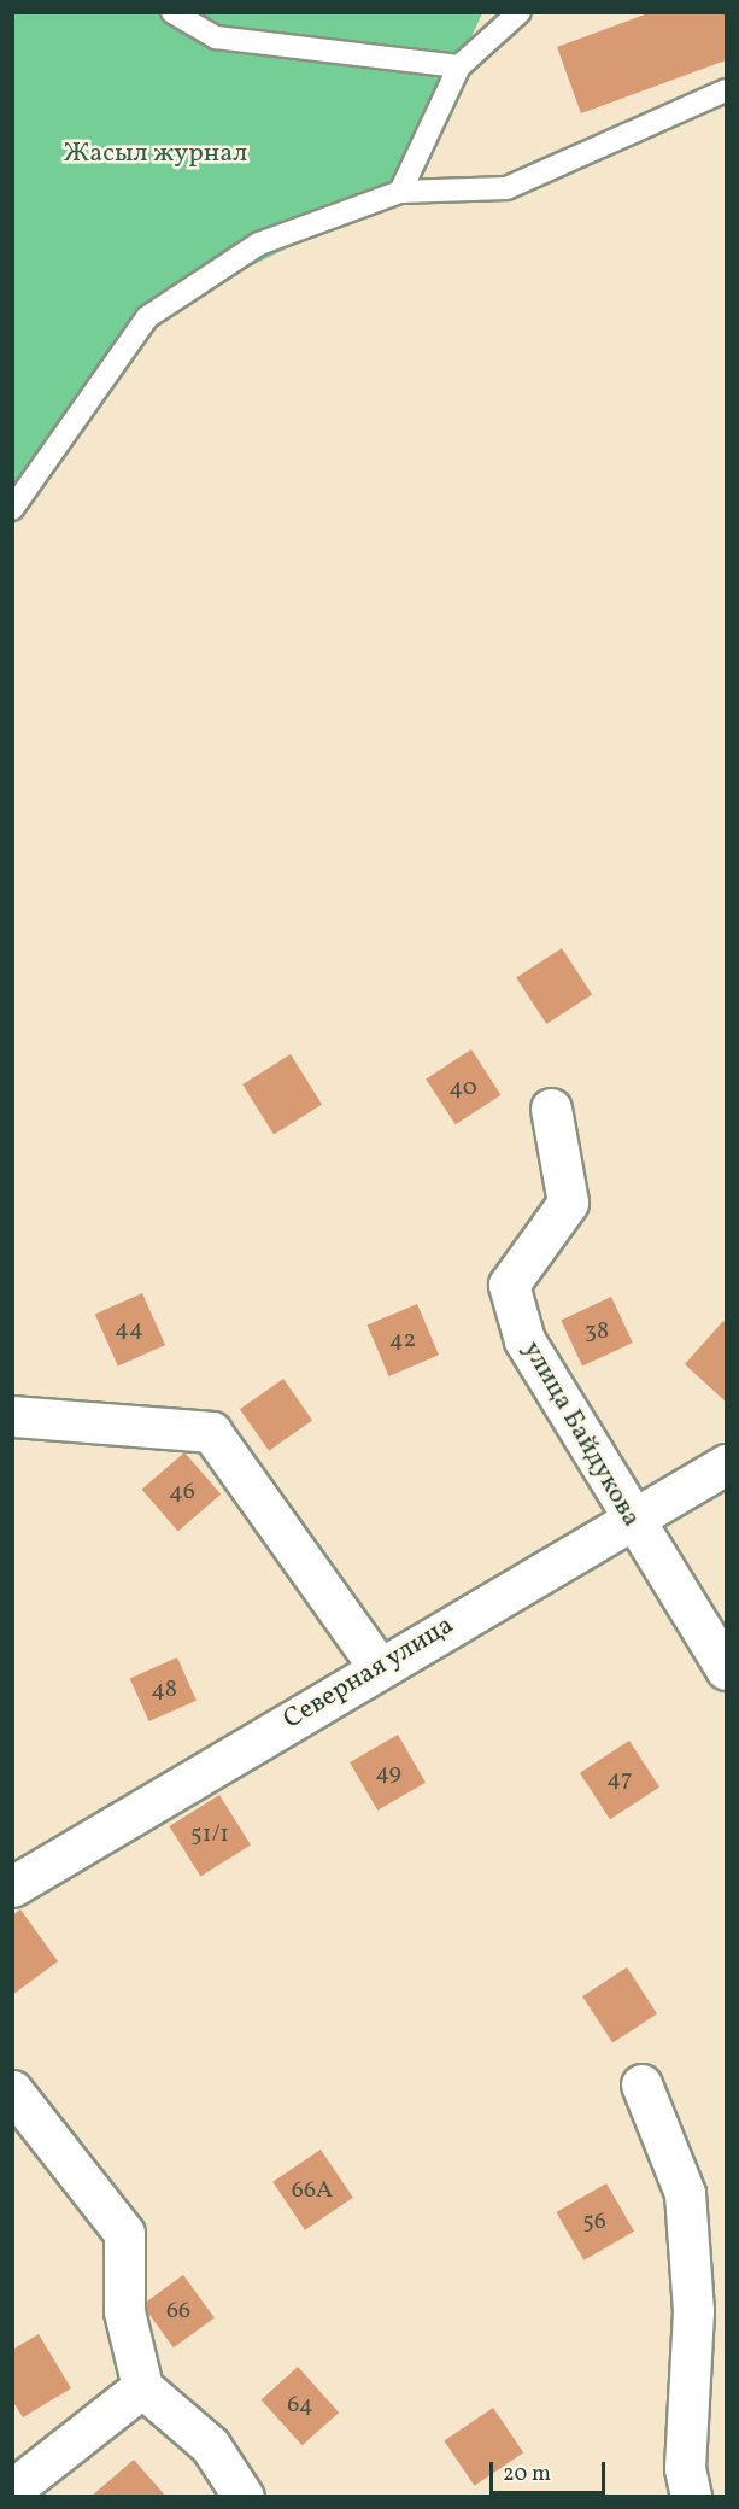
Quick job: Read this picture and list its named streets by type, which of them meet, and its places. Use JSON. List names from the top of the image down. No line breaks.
{"streets":{"street":["улица Байдукова","Северная улица"]},"crossings":[["улица Байдукова","Северная улица"]],"parks":["Жасыл журнал"],"house_numbers":["40","44","38","42","46","48","49","47","51/1","66А","56","66","64"],"scale_bar":"20 m"}
